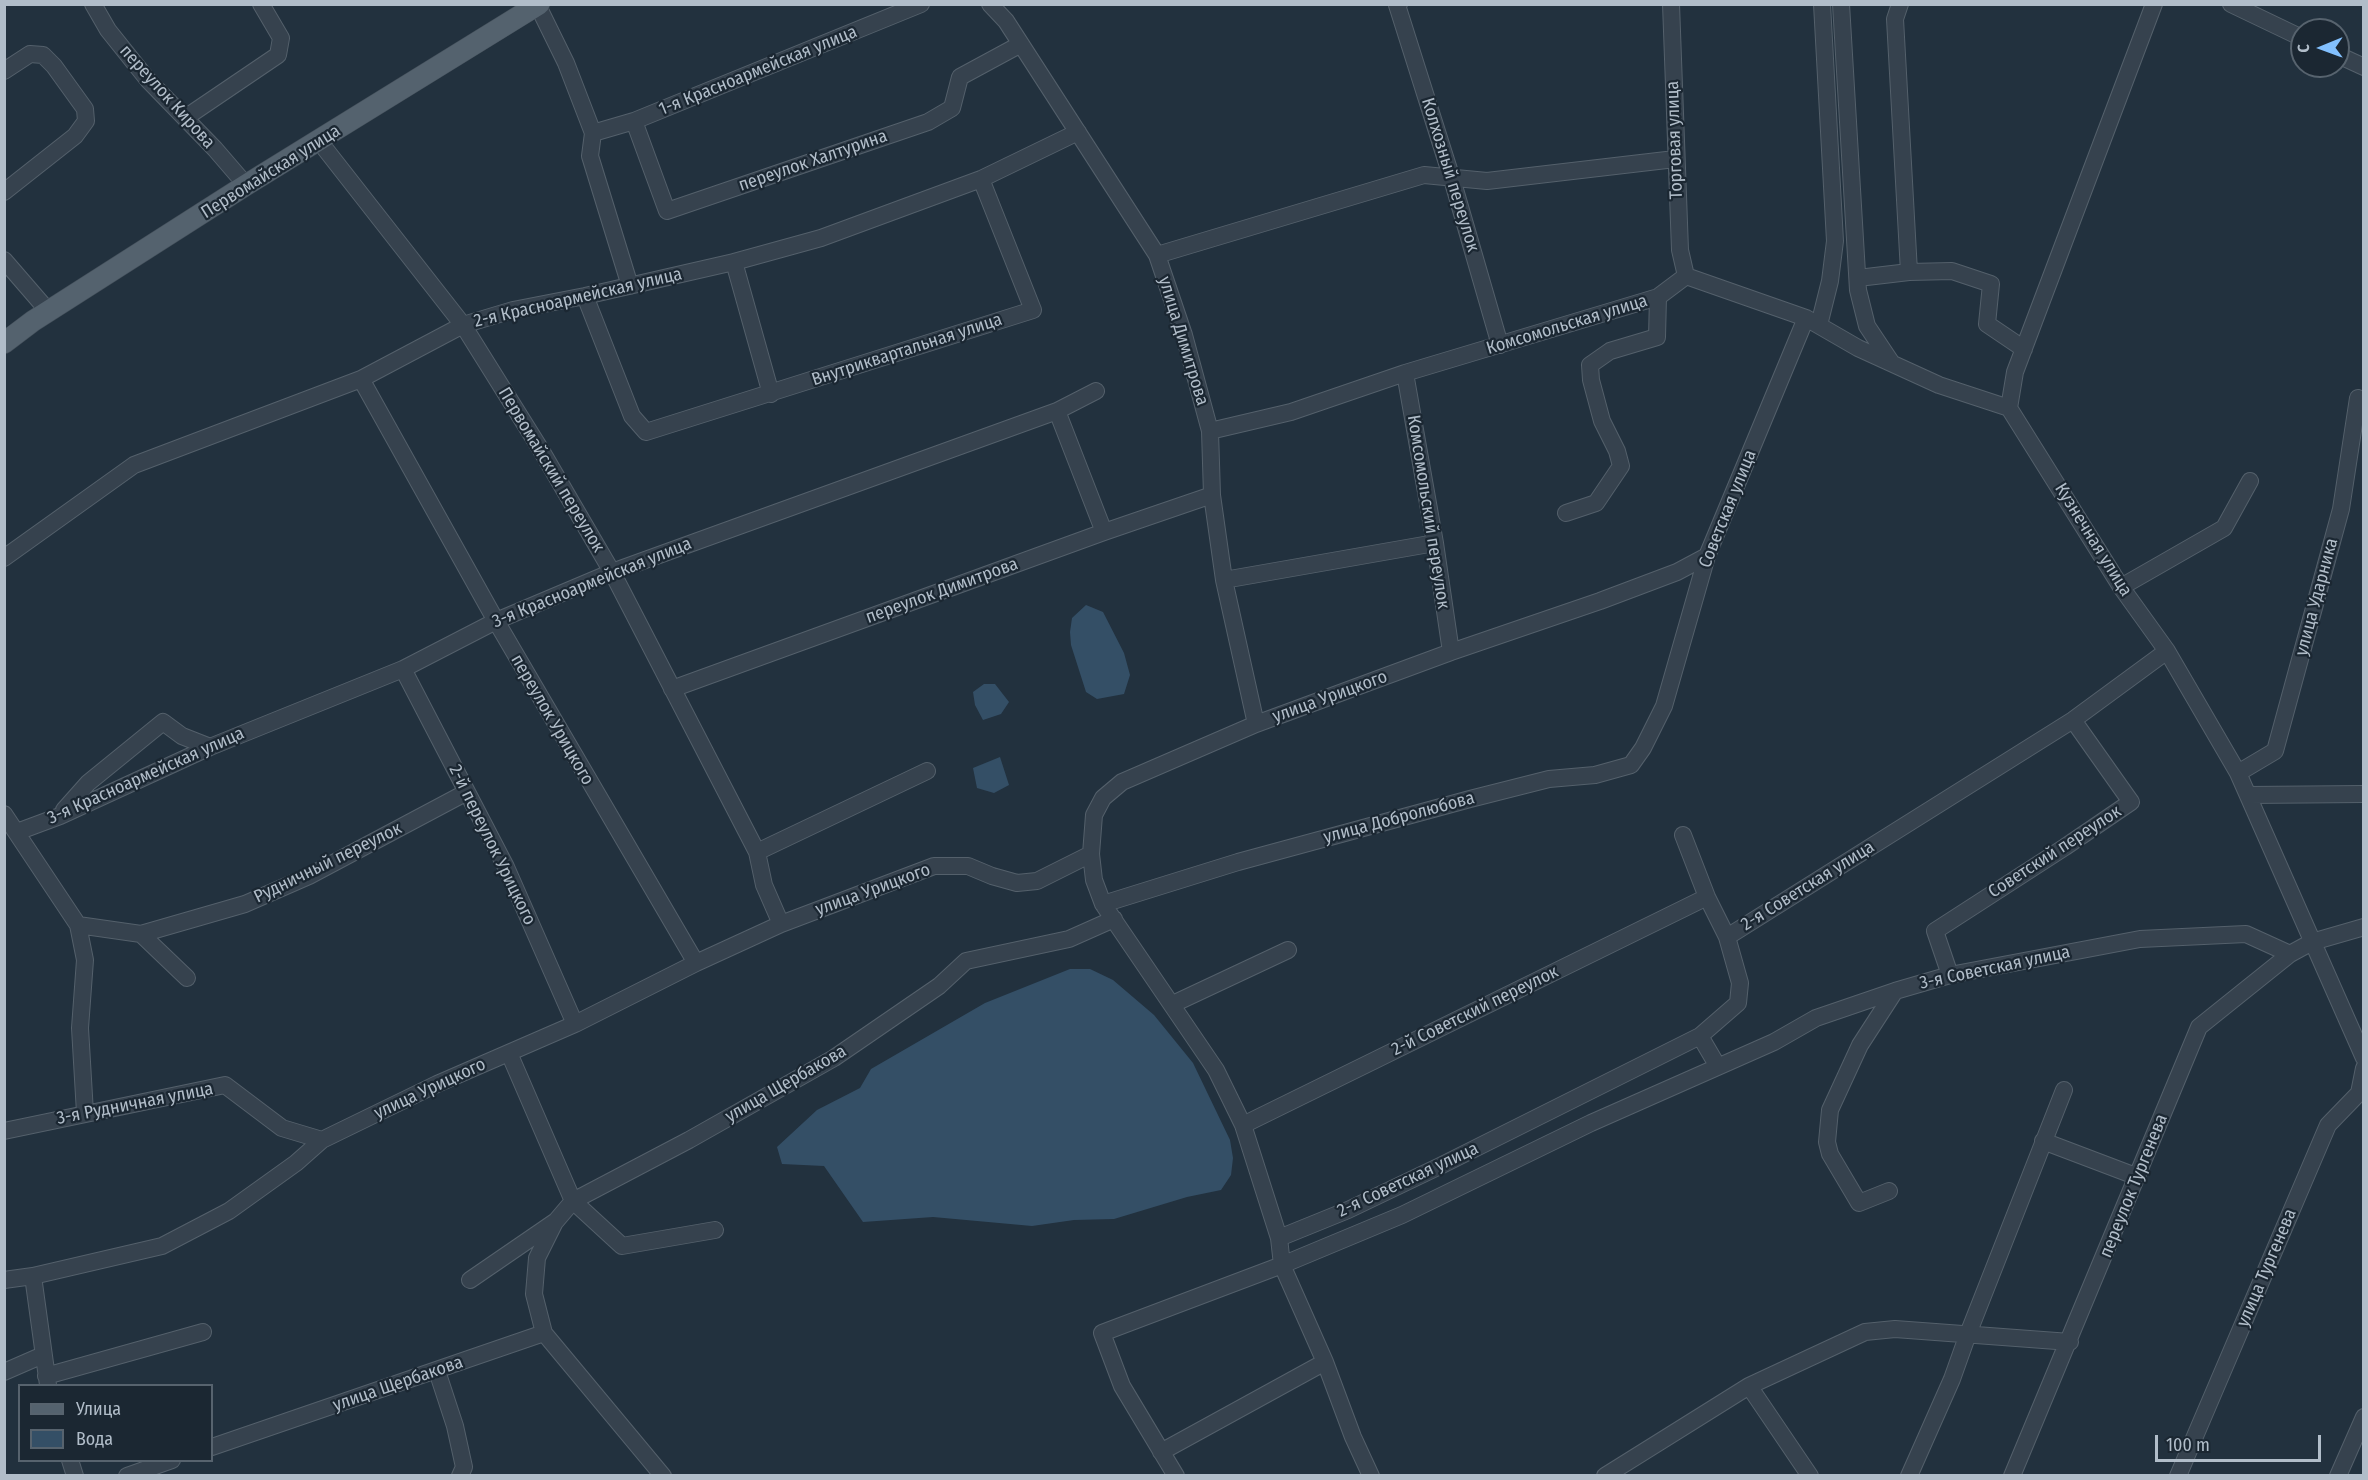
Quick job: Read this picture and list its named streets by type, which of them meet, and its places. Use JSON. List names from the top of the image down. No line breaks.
{"streets":{"main road":["Первомайская улица"],"street":["1-я Красноармейская улица","переулок Кирова","Торговая улица","переулок Халтурина","Колхозный переулок","2-я Красноармейская улица","Комсомольская улица","улица Димитрова","Внутриквартальная улица","Первомайский переулок","Советская улица","Комсомольский переулок","Кузнечная улица","3-я Красноармейская улица","переулок Димитрова","улица Ударника","улица Урицкого","переулок Урицкого","улица Добролюбова","2-й переулок Урицкого","Советский переулок","Рудничный переулок","2-я Советская улица","3-я Советская улица","2-й Советский переулок","улица Щербакова","3-я Рудничная улица","переулок Тургенева","улица Тургенева"]},"crossings":[["1-я Красноармейская улица","переулок Халтурина"],["переулок Кирова","Первомайская улица"],["Торговая улица","Комсомольская улица"],["переулок Халтурина","улица Димитрова"],["Первомайская улица","Первомайский переулок"],["Колхозный переулок","Комсомольская улица"],["2-я Красноармейская улица","улица Димитрова"],["2-я Красноармейская улица","Внутриквартальная улица"],["2-я Красноармейская улица","Первомайский переулок"],["2-я Красноармейская улица","переулок Урицкого"],["Комсомольская улица","улица Димитрова"],["Комсомольская улица","Комсомольский переулок"],["улица Димитрова","переулок Димитрова"],["улица Димитрова","улица Урицкого"],["Первомайский переулок","3-я Красноармейская улица"],["Первомайский переулок","переулок Димитрова"],["Первомайский переулок","улица Урицкого"],["Советская улица","улица Урицкого"],["Советская улица","улица Добролюбова"],["Комсомольский переулок","улица Урицкого"],["Кузнечная улица","улица Ударника"],["Кузнечная улица","2-я Советская улица"],["Кузнечная улица","переулок Тургенева"],["3-я Красноармейская улица","переулок Урицкого"],["3-я Красноармейская улица","2-й переулок Урицкого"],["улица Урицкого","переулок Урицкого"],["улица Урицкого","2-й переулок Урицкого"],["улица Урицкого","3-я Рудничная улица"],["2-й переулок Урицкого","Рудничный переулок"],["Советский переулок","2-я Советская улица"],["Советский переулок","3-я Советская улица"],["3-я Советская улица","переулок Тургенева"]],"legend":["Улица","Вода"],"scale_bar":"100 m","north":"left"}
